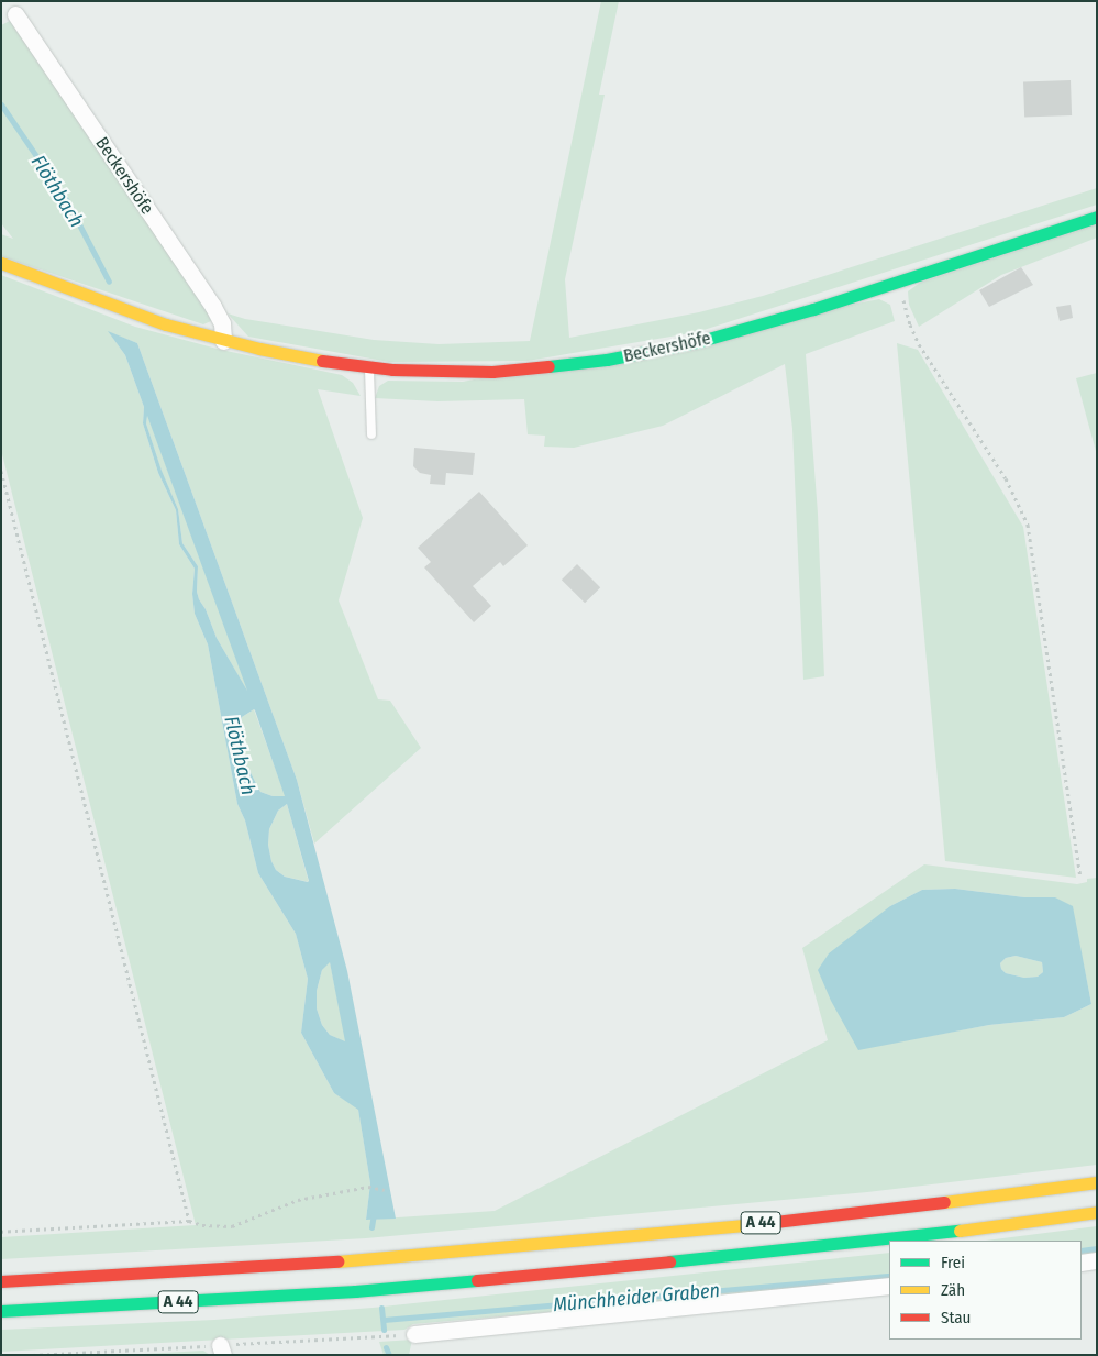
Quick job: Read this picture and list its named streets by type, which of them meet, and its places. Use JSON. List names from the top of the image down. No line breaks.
{"streets":{"main road":["Beckershöfe","A 44"]},"water":["Flöthbach","Münchheider Graben"],"legend":["Frei","Zäh","Stau"]}
